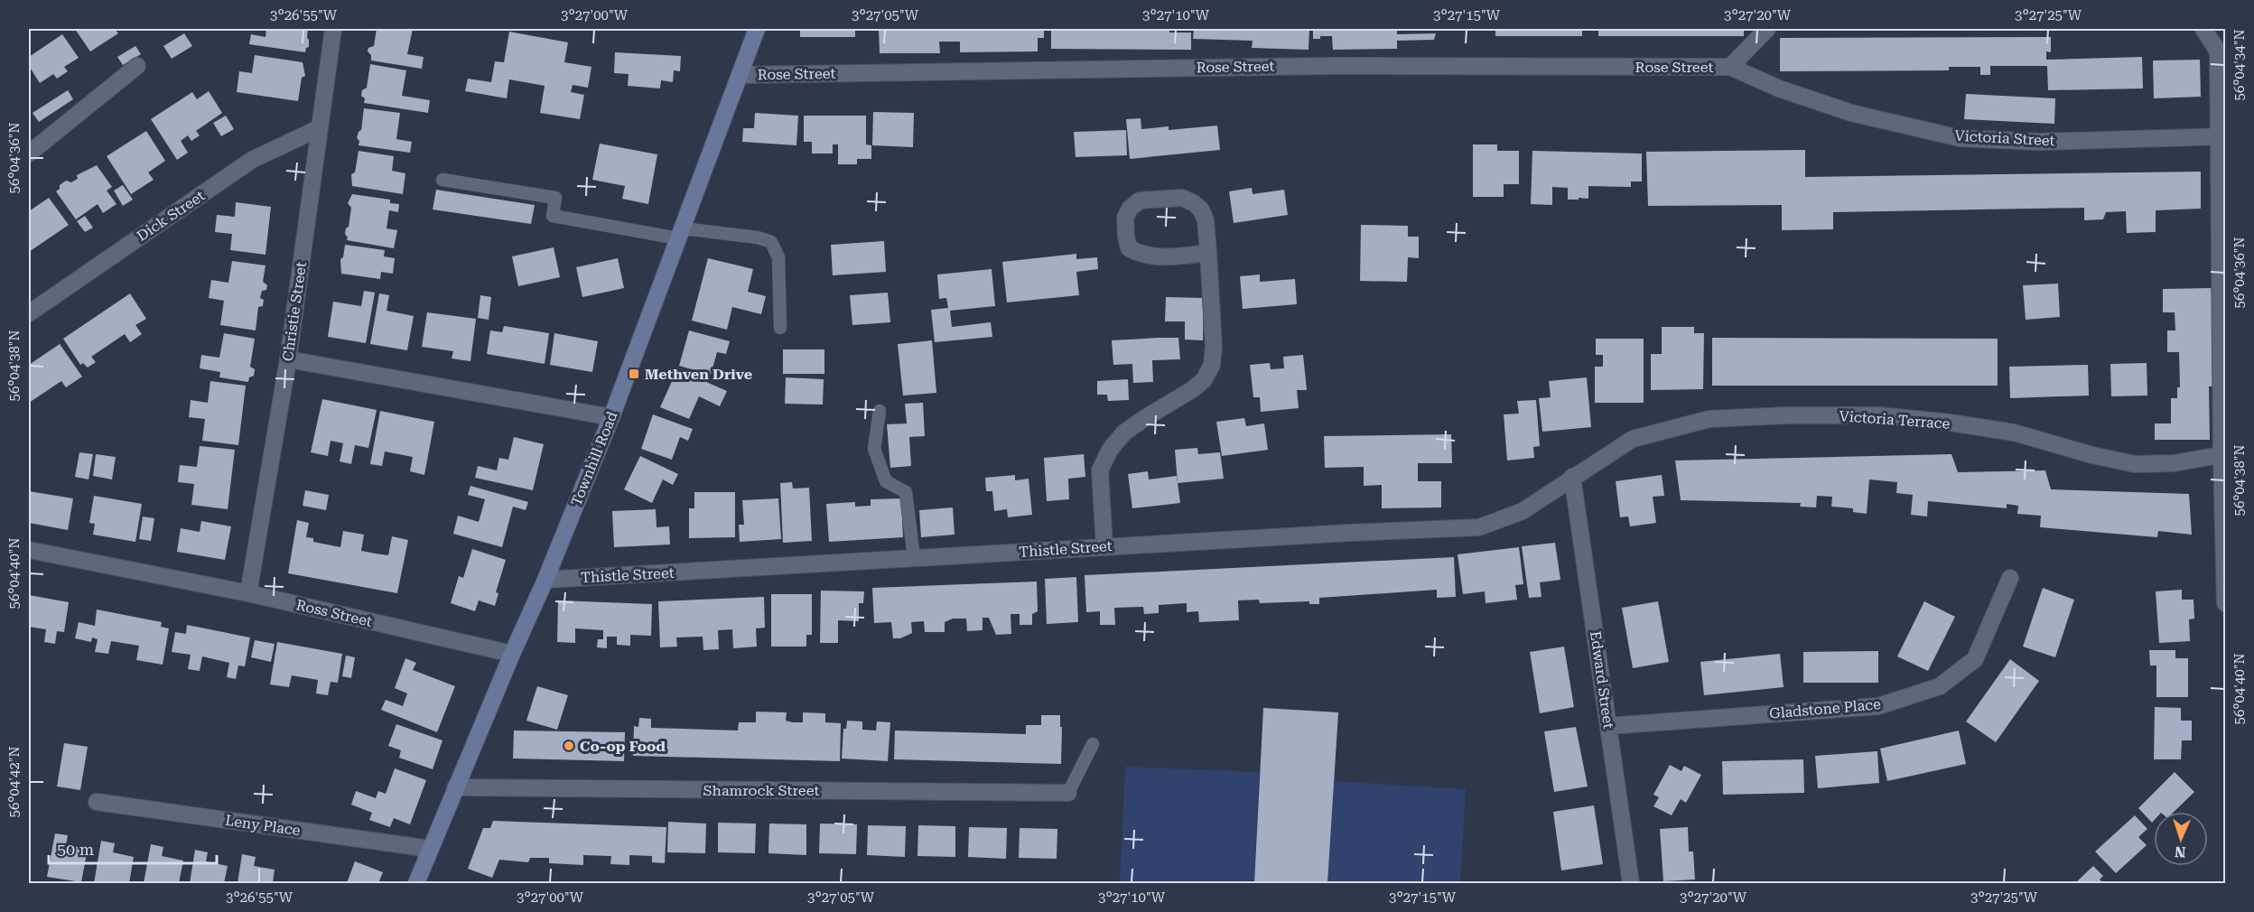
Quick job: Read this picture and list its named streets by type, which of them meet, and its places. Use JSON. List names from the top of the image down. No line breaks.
{"streets":{"street":["Rose Street","Victoria Street","Dick Street","Christie Street","Victoria Terrace","Townhill Road","Thistle Street","Ross Street","Edward Street","Gladstone Place","Shamrock Street","Leny Place"]},"crossings":[["Rose Street","Victoria Street"],["Rose Street","Townhill Road"],["Dick Street","Christie Street"],["Christie Street","Ross Street"],["Victoria Terrace","Thistle Street"],["Victoria Terrace","Edward Street"],["Townhill Road","Thistle Street"],["Townhill Road","Ross Street"],["Townhill Road","Shamrock Street"],["Townhill Road","Leny Place"],["Thistle Street","Edward Street"],["Edward Street","Gladstone Place"]],"places":{"transit":["Methven Drive"],"other":["Co-op Food"]},"scale_bar":"50 m","north":"bottom","coordinates":["3°26'55\"W","3°27'00\"W","3°27'05\"W","3°27'10\"W","3°27'15\"W","3°27'20\"W","3°27'25\"W","56°04'34\"N","56°04'36\"N","56°04'38\"N","56°04'40\"N","56°04'42\"N"]}
